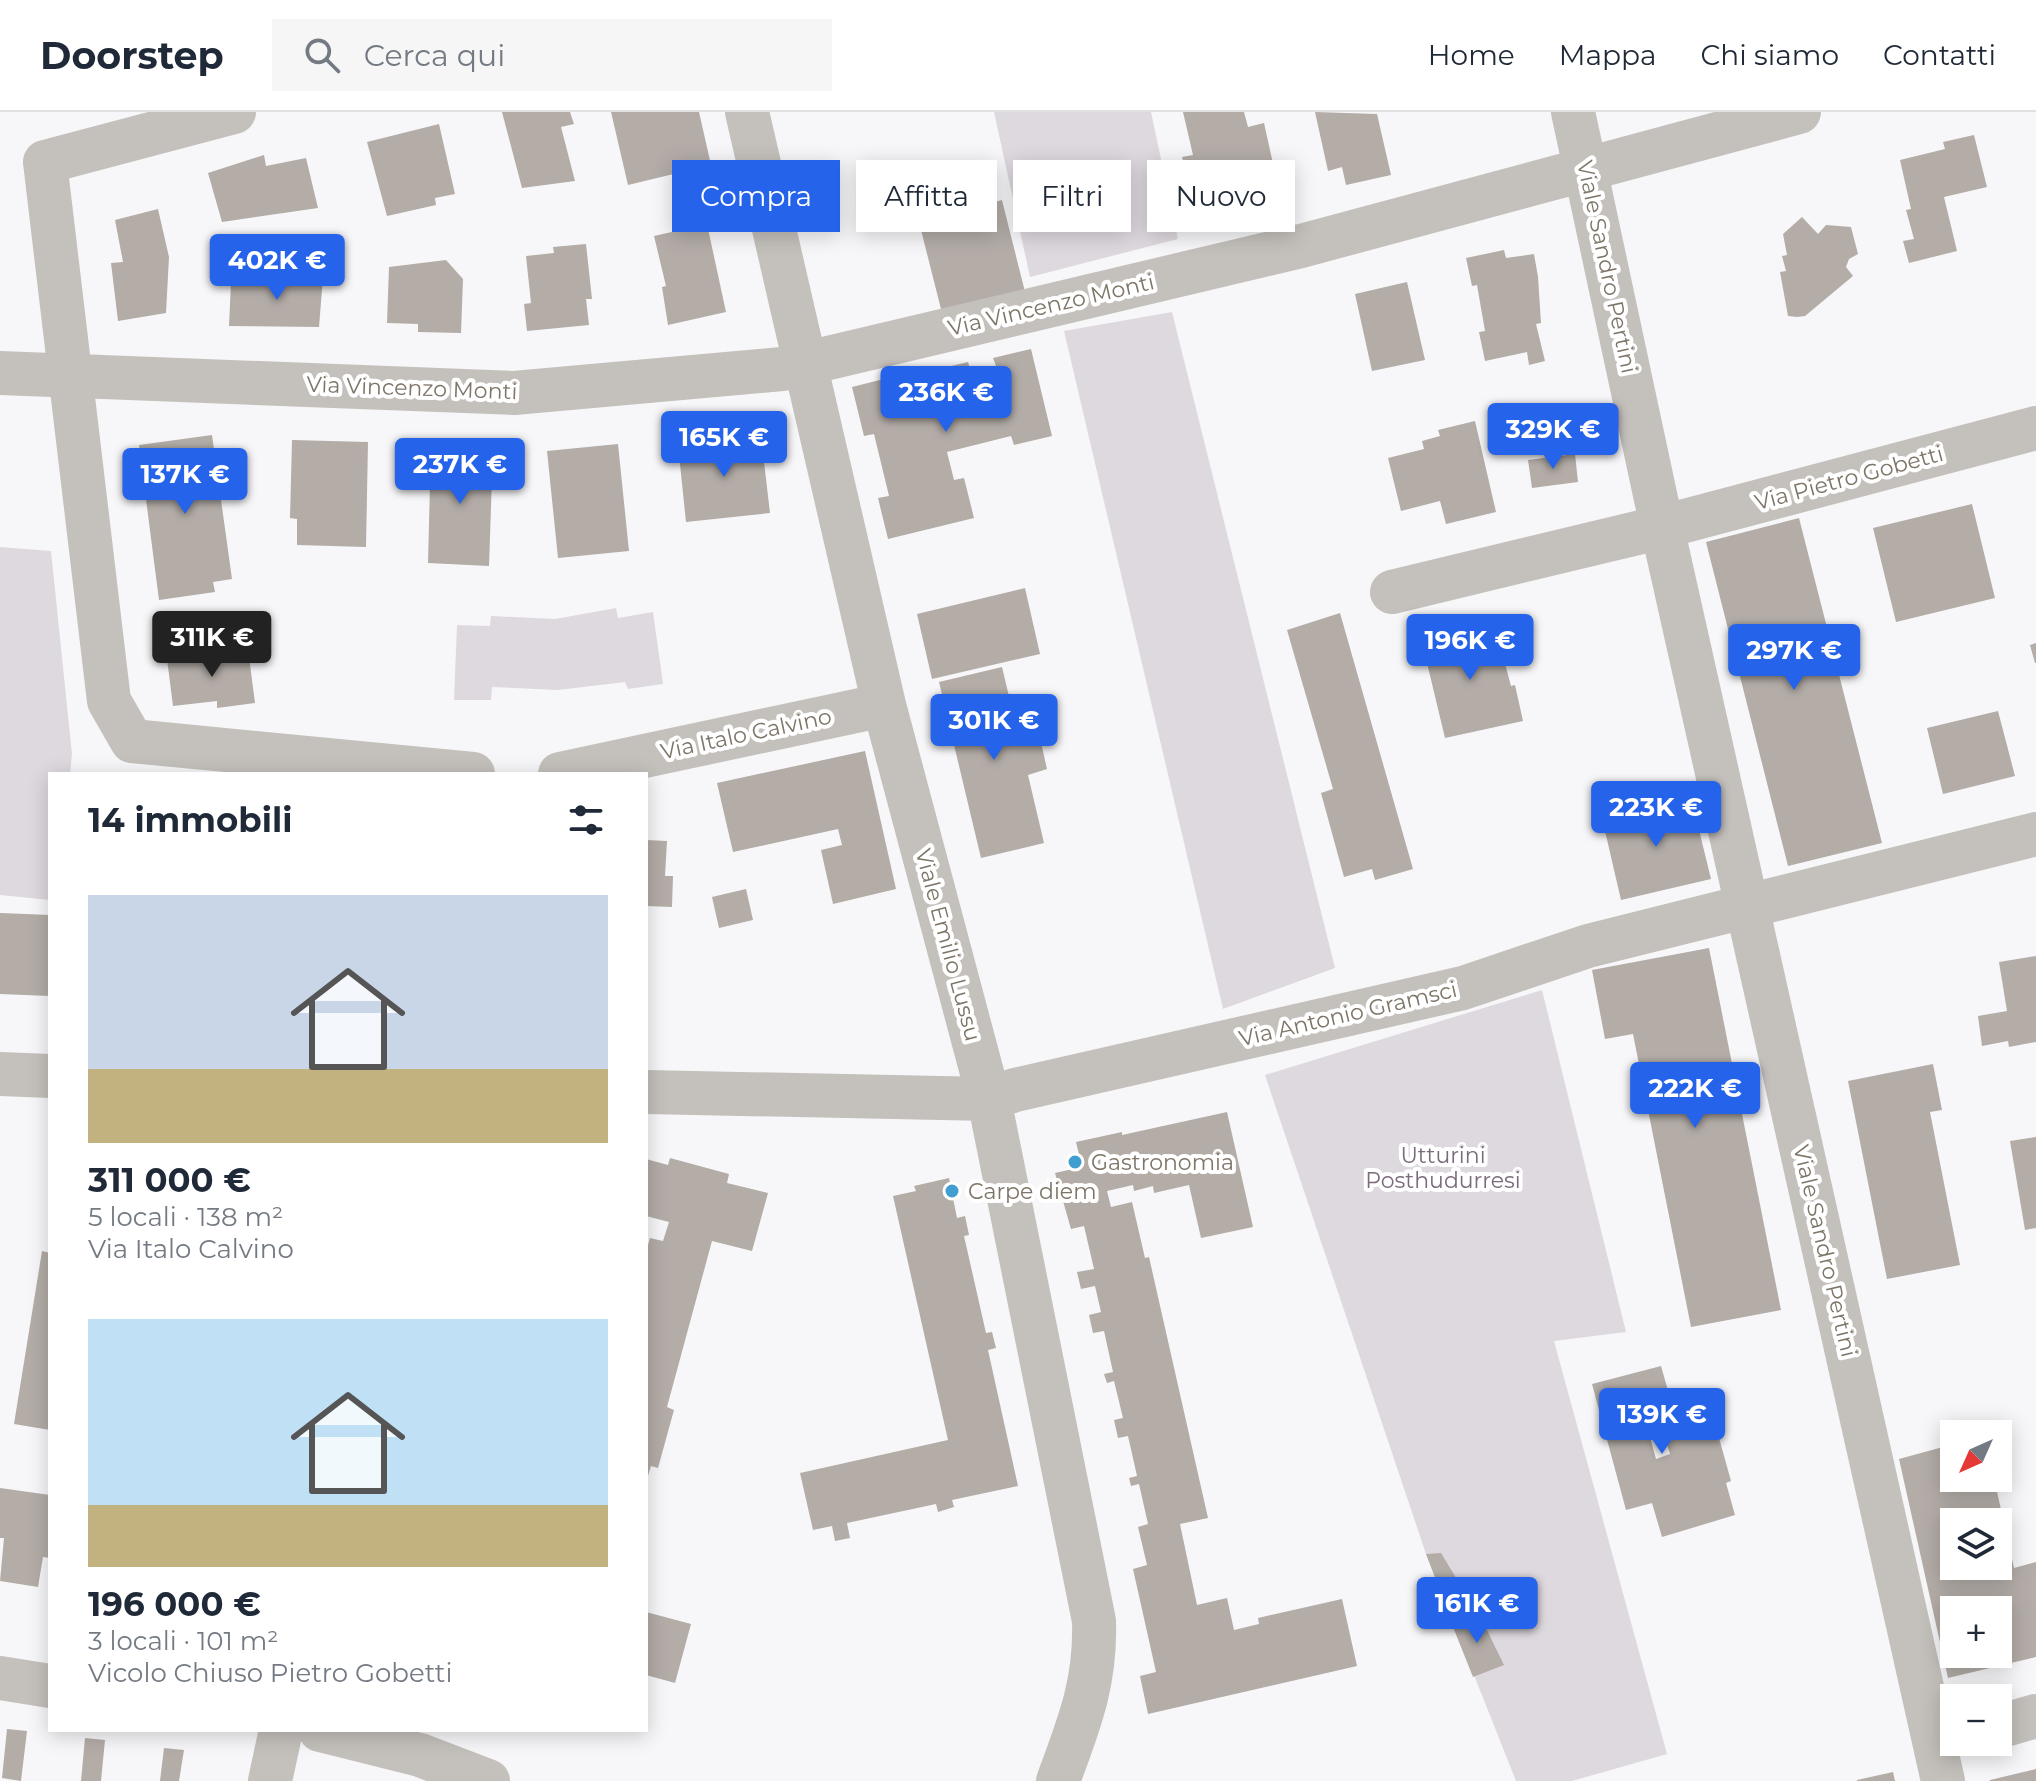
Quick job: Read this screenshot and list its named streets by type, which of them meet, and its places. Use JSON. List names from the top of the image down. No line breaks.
{"streets":{"street":["Viale Sandro Pertini","Via Vincenzo Monti","Via Pietro Gobetti","Via Italo Calvino","Viale Emilio Lussu","Via Antonio Gramsci"]},"crossings":[["Viale Sandro Pertini","Via Vincenzo Monti"],["Viale Sandro Pertini","Via Pietro Gobetti"],["Viale Sandro Pertini","Via Antonio Gramsci"],["Via Vincenzo Monti","Viale Emilio Lussu"],["Via Italo Calvino","Viale Emilio Lussu"],["Viale Emilio Lussu","Via Antonio Gramsci"]],"parks":["Utturini Posthudurresi"],"places":["Gastronomia","Carpe diem"],"north":"bottom left","page":{"header":"Doorstep","search":"Cerca qui","nav":["Home","Mappa","Chi siamo","Contatti"],"chip":["Compra","Affitta","Filtri","Nuovo"],"price":["402K €","236K €","329K €","165K €","237K €","137K €","311K €","196K €","297K €","301K €","223K €","222K €","139K €","161K €"],"heading":"14 immobili","list":[{"name":"311 000 €","note":"5 locali · 138 m² · Via Italo Calvino"},{"name":"196 000 €","note":"3 locali · 101 m² · Vicolo Chiuso Pietro Gobetti"}],"map_buttons":["+","−"]}}
